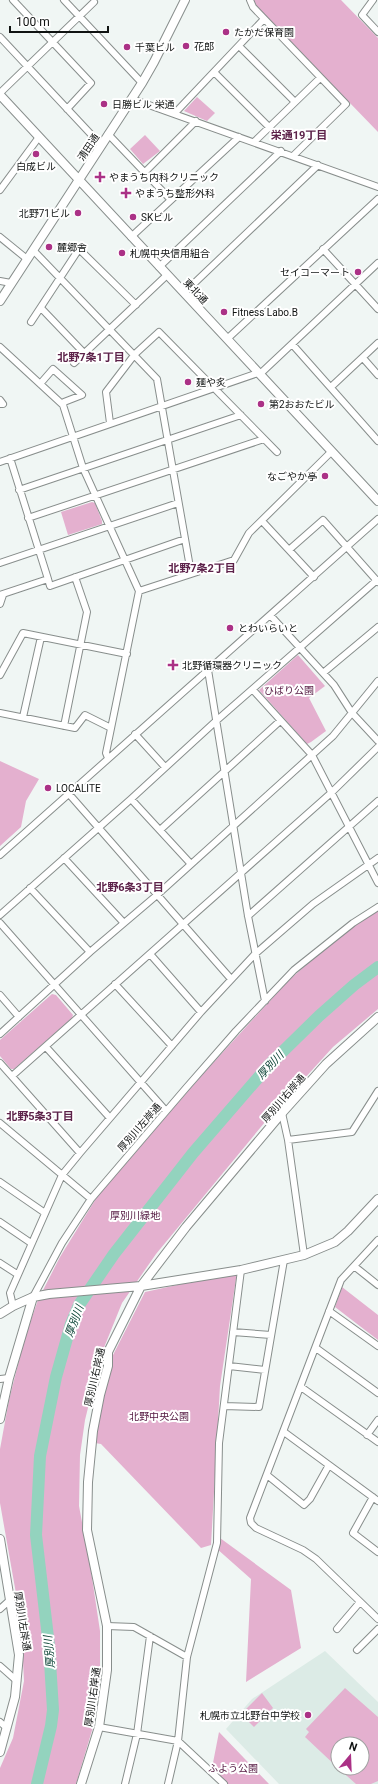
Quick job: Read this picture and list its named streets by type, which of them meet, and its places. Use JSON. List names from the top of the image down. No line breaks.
{"streets":{"street":["清田通","東北通","厚別川右岸通","厚別川左岸通"]},"crossings":[["清田通","東北通"]],"districts":["栄通19丁目","北野7条1丁目","北野7条2丁目","北野6条3丁目","北野5条3丁目"],"water":["厚別川"],"parks":["ひばり公園","厚別川緑地","北野中央公園","ふよう公園"],"places":{"other":["たかだ保育園","花郎","千葉ビル","日勝ビル 栄通","白成ビル","北野71ビル","SKビル","麓郷舎","札幌中央信用組合","セイコーマート","Fitness Labo.B","麺や炙","第2おおたビル","なごやか亭","とわいらいと","LOCALITE","札幌市立北野台中学校"],"health":["やまうち内科クリニック","やまうち整形外科","北野循環器クリニック"]},"scale_bar":"100 m","north":"top"}
